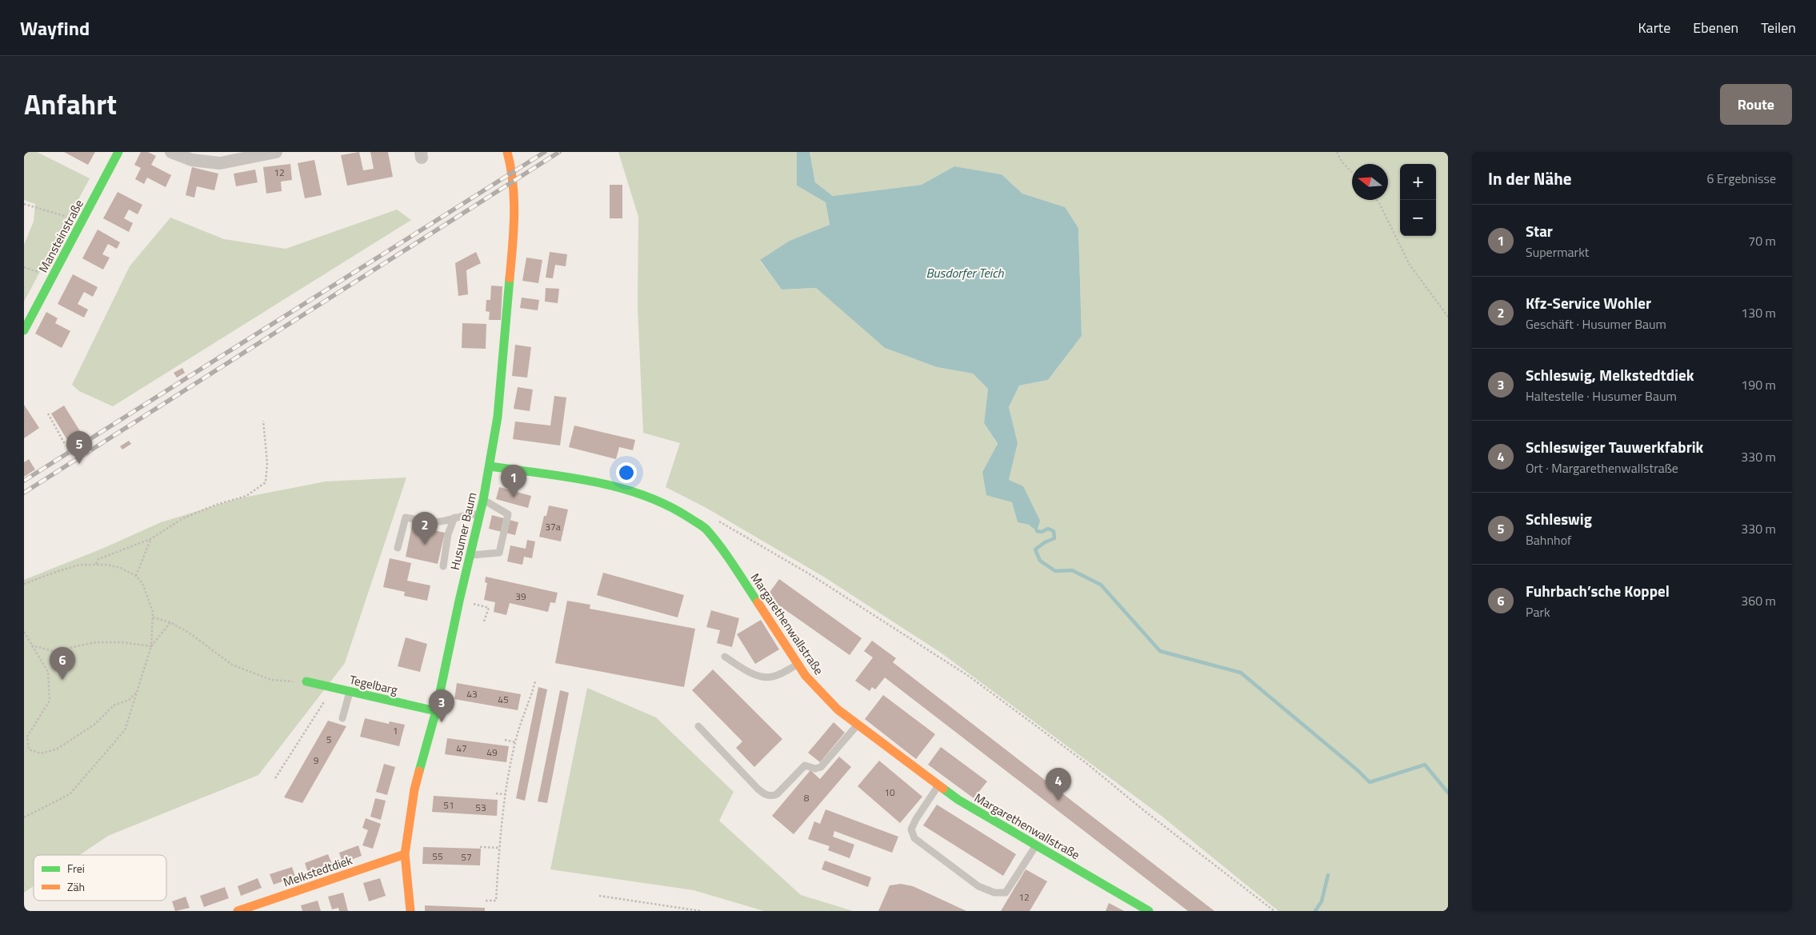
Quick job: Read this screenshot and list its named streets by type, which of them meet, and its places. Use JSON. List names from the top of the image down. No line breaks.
{"streets":{"street":["Mansteinstraße","Husumer Baum","Margarethenwallstraße","Tegelbarg","Melkstedtdiek"]},"crossings":[["Husumer Baum","Margarethenwallstraße"],["Husumer Baum","Tegelbarg"],["Husumer Baum","Melkstedtdiek"]],"water":["Busdorfer Teich"],"house_numbers":["12","37a","39","43","45","1","5","47","49","9","10","8","51","53","55","57","12"],"legend":["Frei","Zäh"],"north":"left","page":{"header":"Wayfind","nav":["Karte","Ebenen","Teilen"],"title":"Anfahrt","buttons":"Route","heading":["In der Nähe","6 Ergebnisse"],"map_buttons":["+","−"],"list":[{"mark":"1","name":"Star","note":"Supermarkt","value":"70 m"},{"mark":"2","name":"Kfz-Service Wohler","note":"Geschäft · Husumer Baum","value":"130 m"},{"mark":"3","name":"Schleswig, Melkstedtdiek","note":"Haltestelle · Husumer Baum","value":"190 m"},{"mark":"4","name":"Schleswiger Tauwerkfabrik","note":"Ort · Margarethenwallstraße","value":"330 m"},{"mark":"5","name":"Schleswig","note":"Bahnhof","value":"330 m"},{"mark":"6","name":"Fuhrbach’sche Koppel","note":"Park","value":"360 m"}],"pins":["5","1","2","6","3","4"]}}
